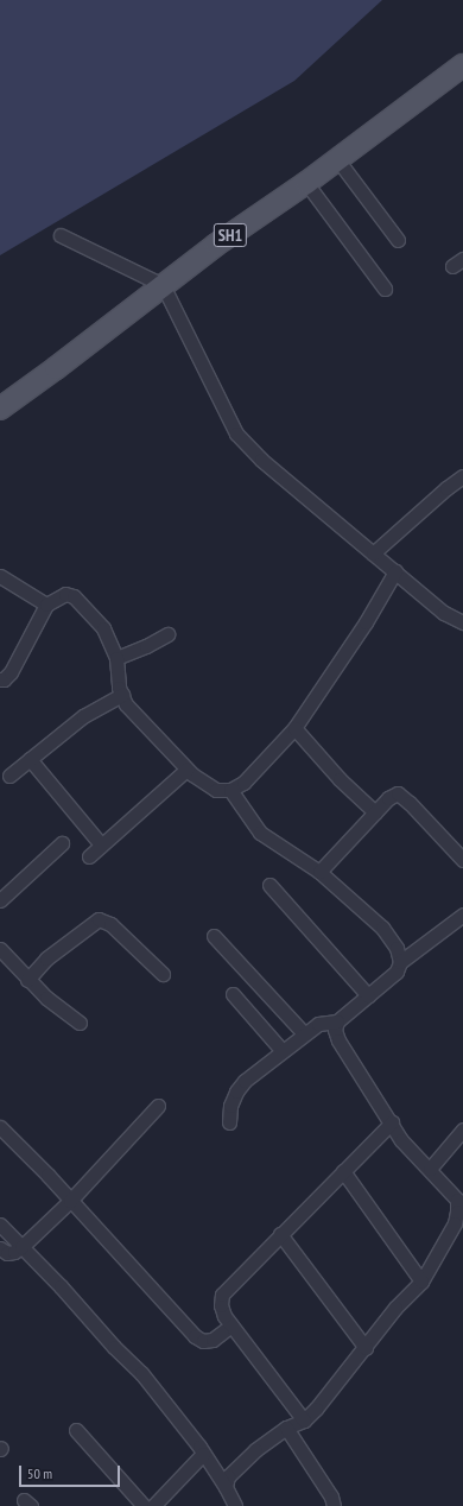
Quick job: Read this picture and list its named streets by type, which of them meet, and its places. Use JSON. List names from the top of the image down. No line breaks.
{"streets":{"main road":["SH1"]},"scale_bar":"50 m"}
